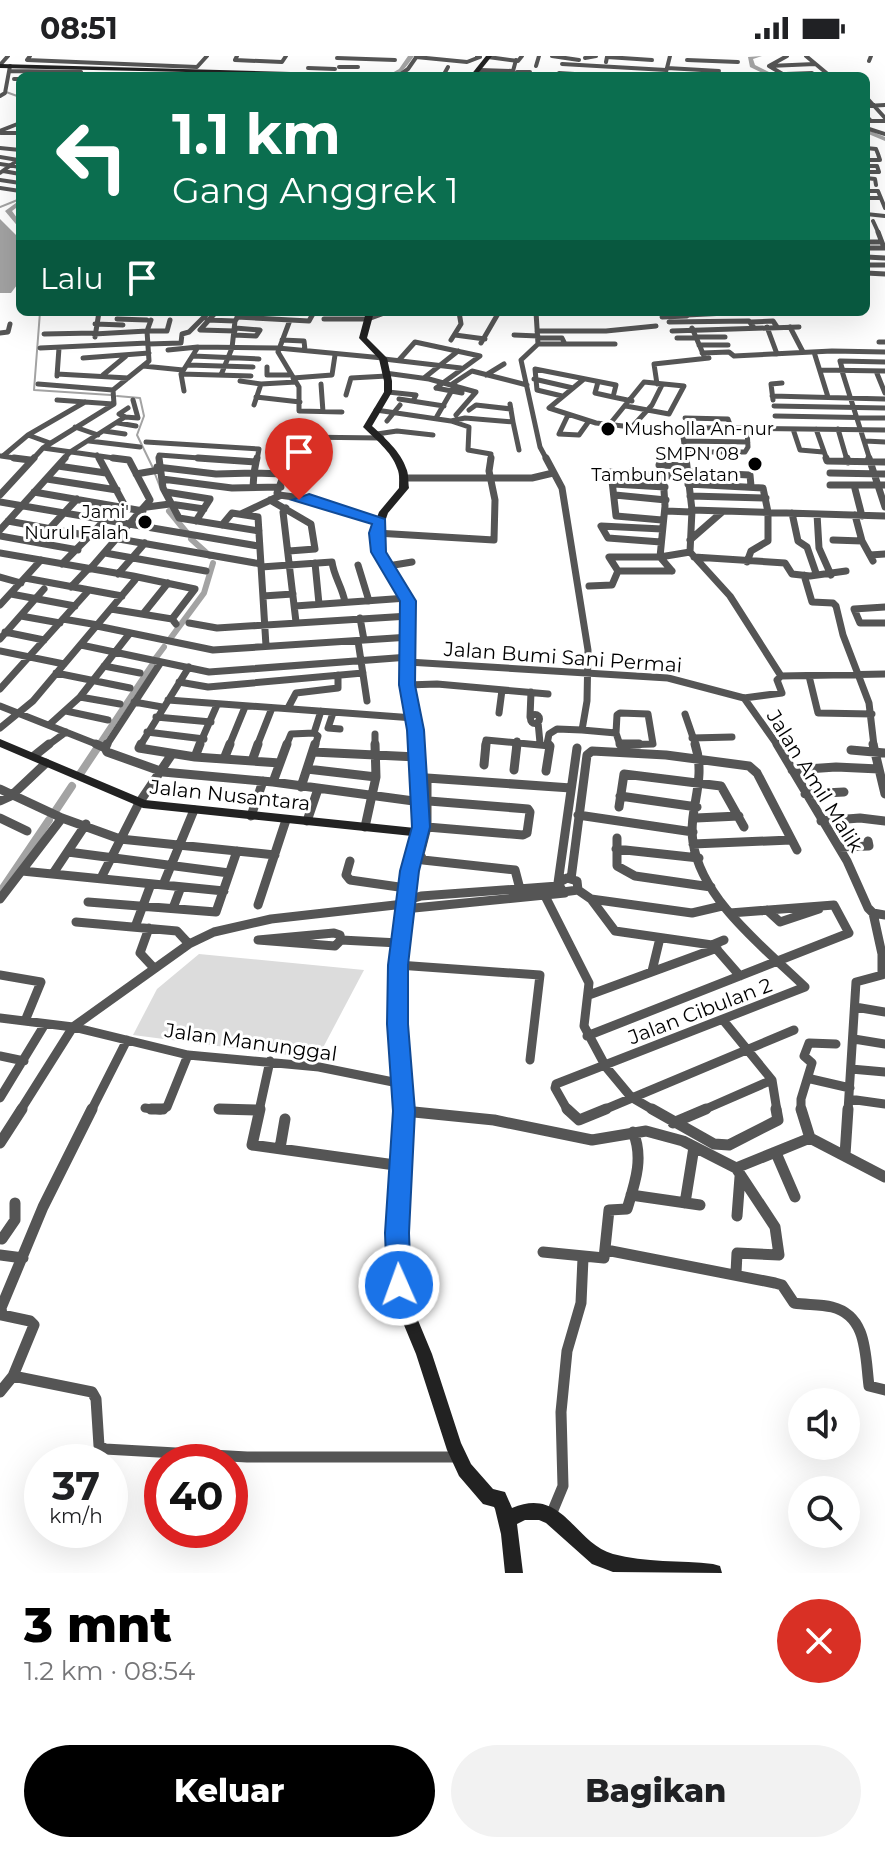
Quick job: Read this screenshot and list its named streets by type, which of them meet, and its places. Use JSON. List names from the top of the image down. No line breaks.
{"streets":{"street":["Jalan Bumi Sani Permai","Jalan Amil Malik","Jalan Nusantara","Jalan Cibulan 2","Jalan Manunggal"]},"crossings":[["Jalan Bumi Sani Permai","Jalan Amil Malik"]],"places":["Musholla An-nur","SMPN 08 Tambun Selatan","Jami' Nurul Falah"],"page":{"status":"08:51","turn":["1.1 km","Gang Anggrek 1"],"then":"Lalu","speed":"37 km/h","limit":"40","heading":["3 mnt","1.2 km · 08:54"],"buttons":["Keluar","Bagikan"]}}
